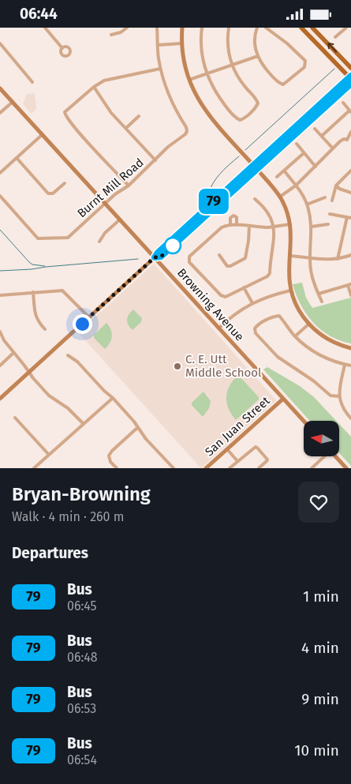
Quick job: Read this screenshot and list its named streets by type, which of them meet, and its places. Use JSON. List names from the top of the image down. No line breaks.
{"streets":{"main road":["Browning Avenue","San Juan Street"],"street":["Burnt Mill Road"]},"crossings":[["Burnt Mill Road","Browning Avenue"],["Browning Avenue","San Juan Street"]],"places":["C. E. Utt Middle School"],"lines":["bus line 79"],"north":"left","page":{"status":"06:44","on_map":"79","heading":[["Bryan-Browning","Walk · 4 min · 260 m"],"Departures"],"list":[{"mark":"79","name":"Bus","note":"06:45","value":"1 min"},{"mark":"79","name":"Bus","note":"06:48","value":"4 min"},{"mark":"79","name":"Bus","note":"06:53","value":"9 min"},{"mark":"79","name":"Bus","note":"06:54","value":"10 min"}]}}
